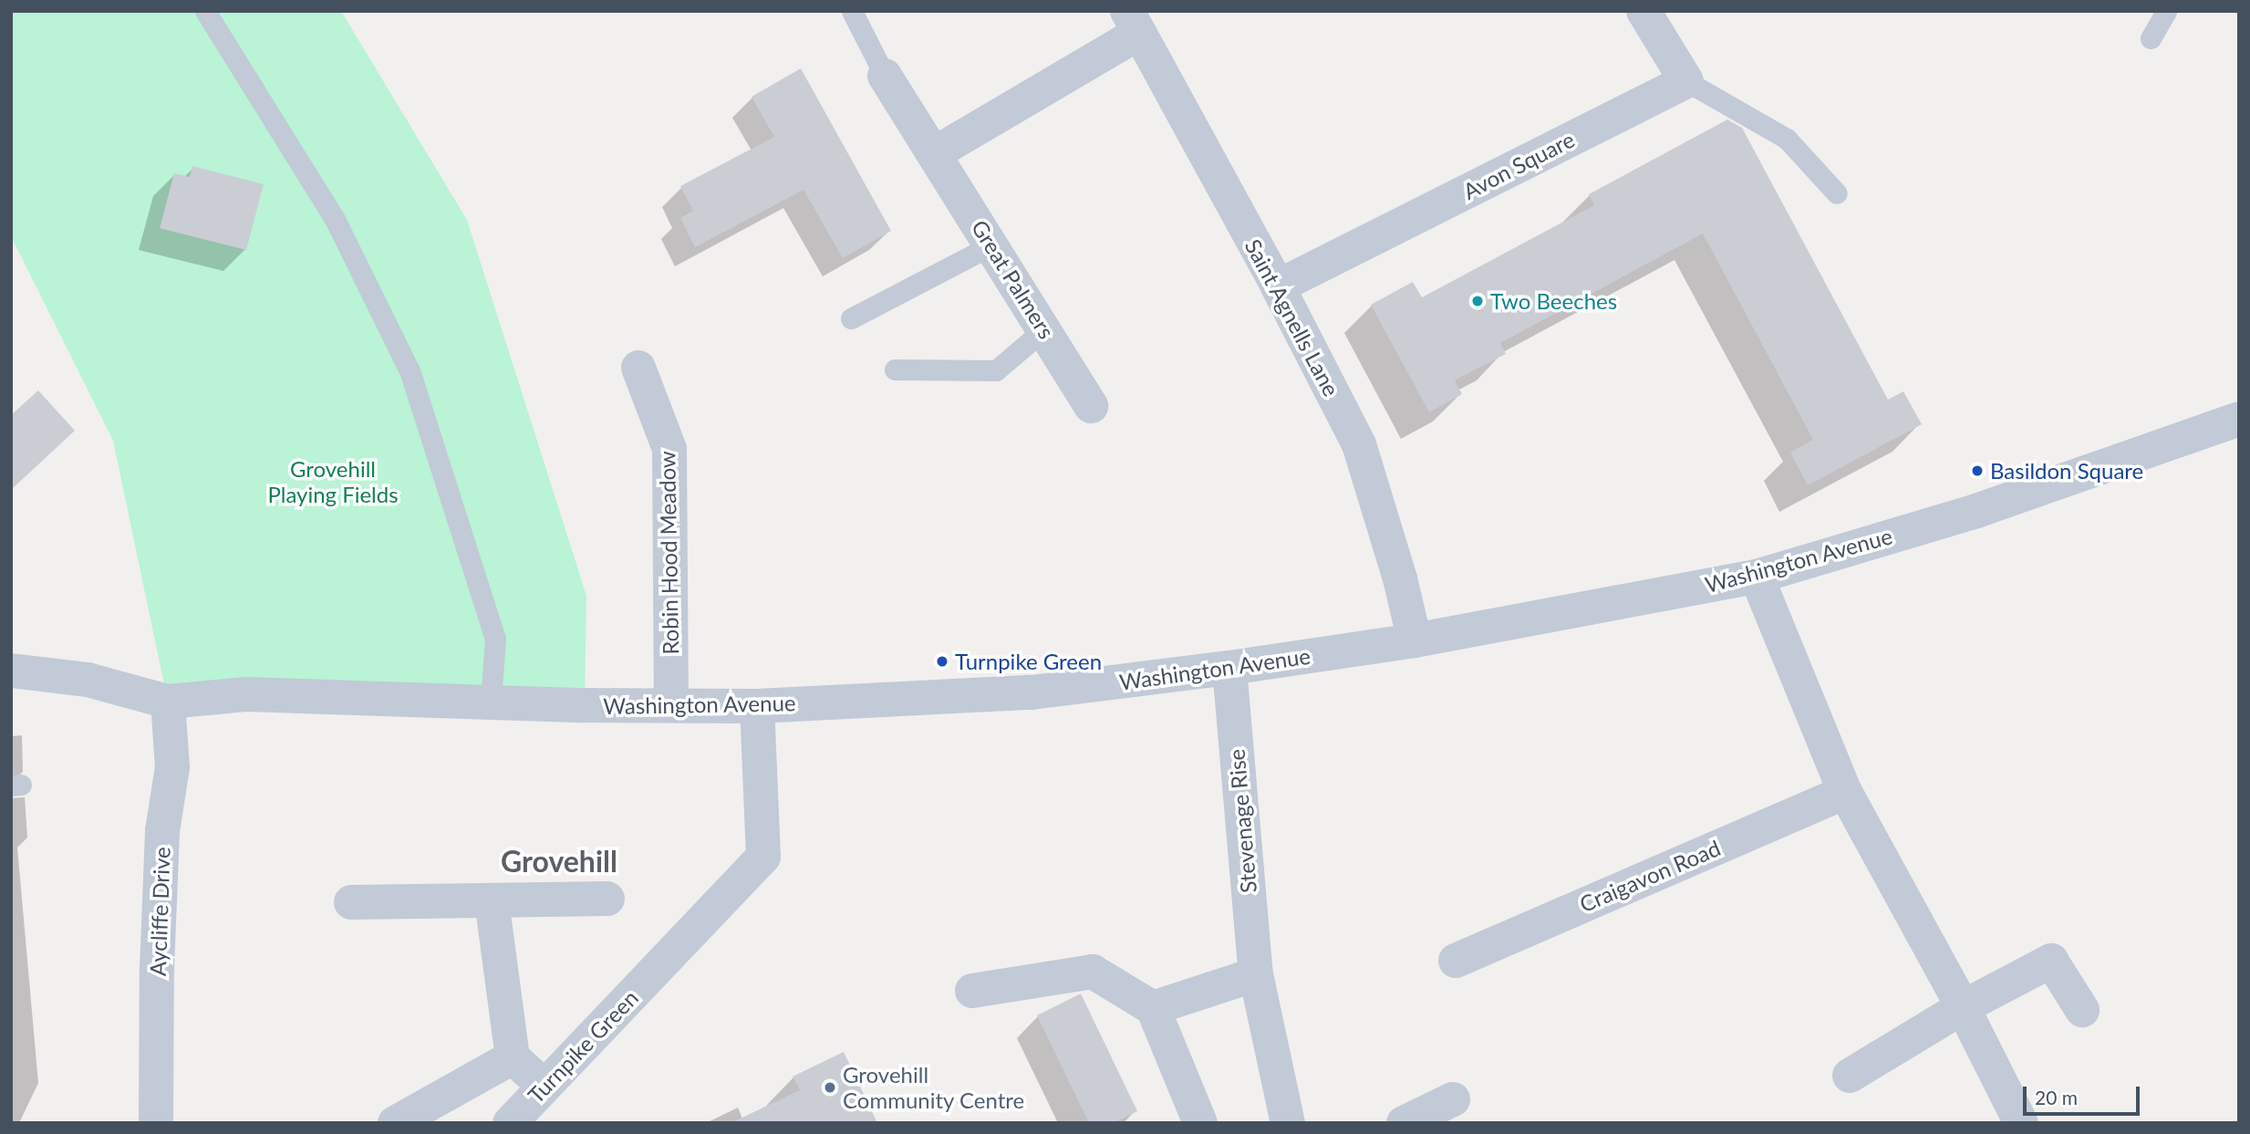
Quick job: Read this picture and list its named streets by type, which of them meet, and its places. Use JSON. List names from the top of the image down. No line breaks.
{"streets":{"street":["Avon Square","Great Palmers","Saint Agnells Lane","Robin Hood Meadow","Washington Avenue","Stevenage Rise","Craigavon Road","Aycliffe Drive","Turnpike Green"]},"crossings":[["Avon Square","Saint Agnells Lane"],["Saint Agnells Lane","Washington Avenue"],["Robin Hood Meadow","Washington Avenue"],["Washington Avenue","Stevenage Rise"],["Washington Avenue","Aycliffe Drive"],["Washington Avenue","Turnpike Green"]],"districts":["Grovehill"],"parks":["Grovehill Playing Fields"],"places":["Two Beeches","Basildon Square","Turnpike Green","Grovehill Community Centre"],"scale_bar":"20 m"}
